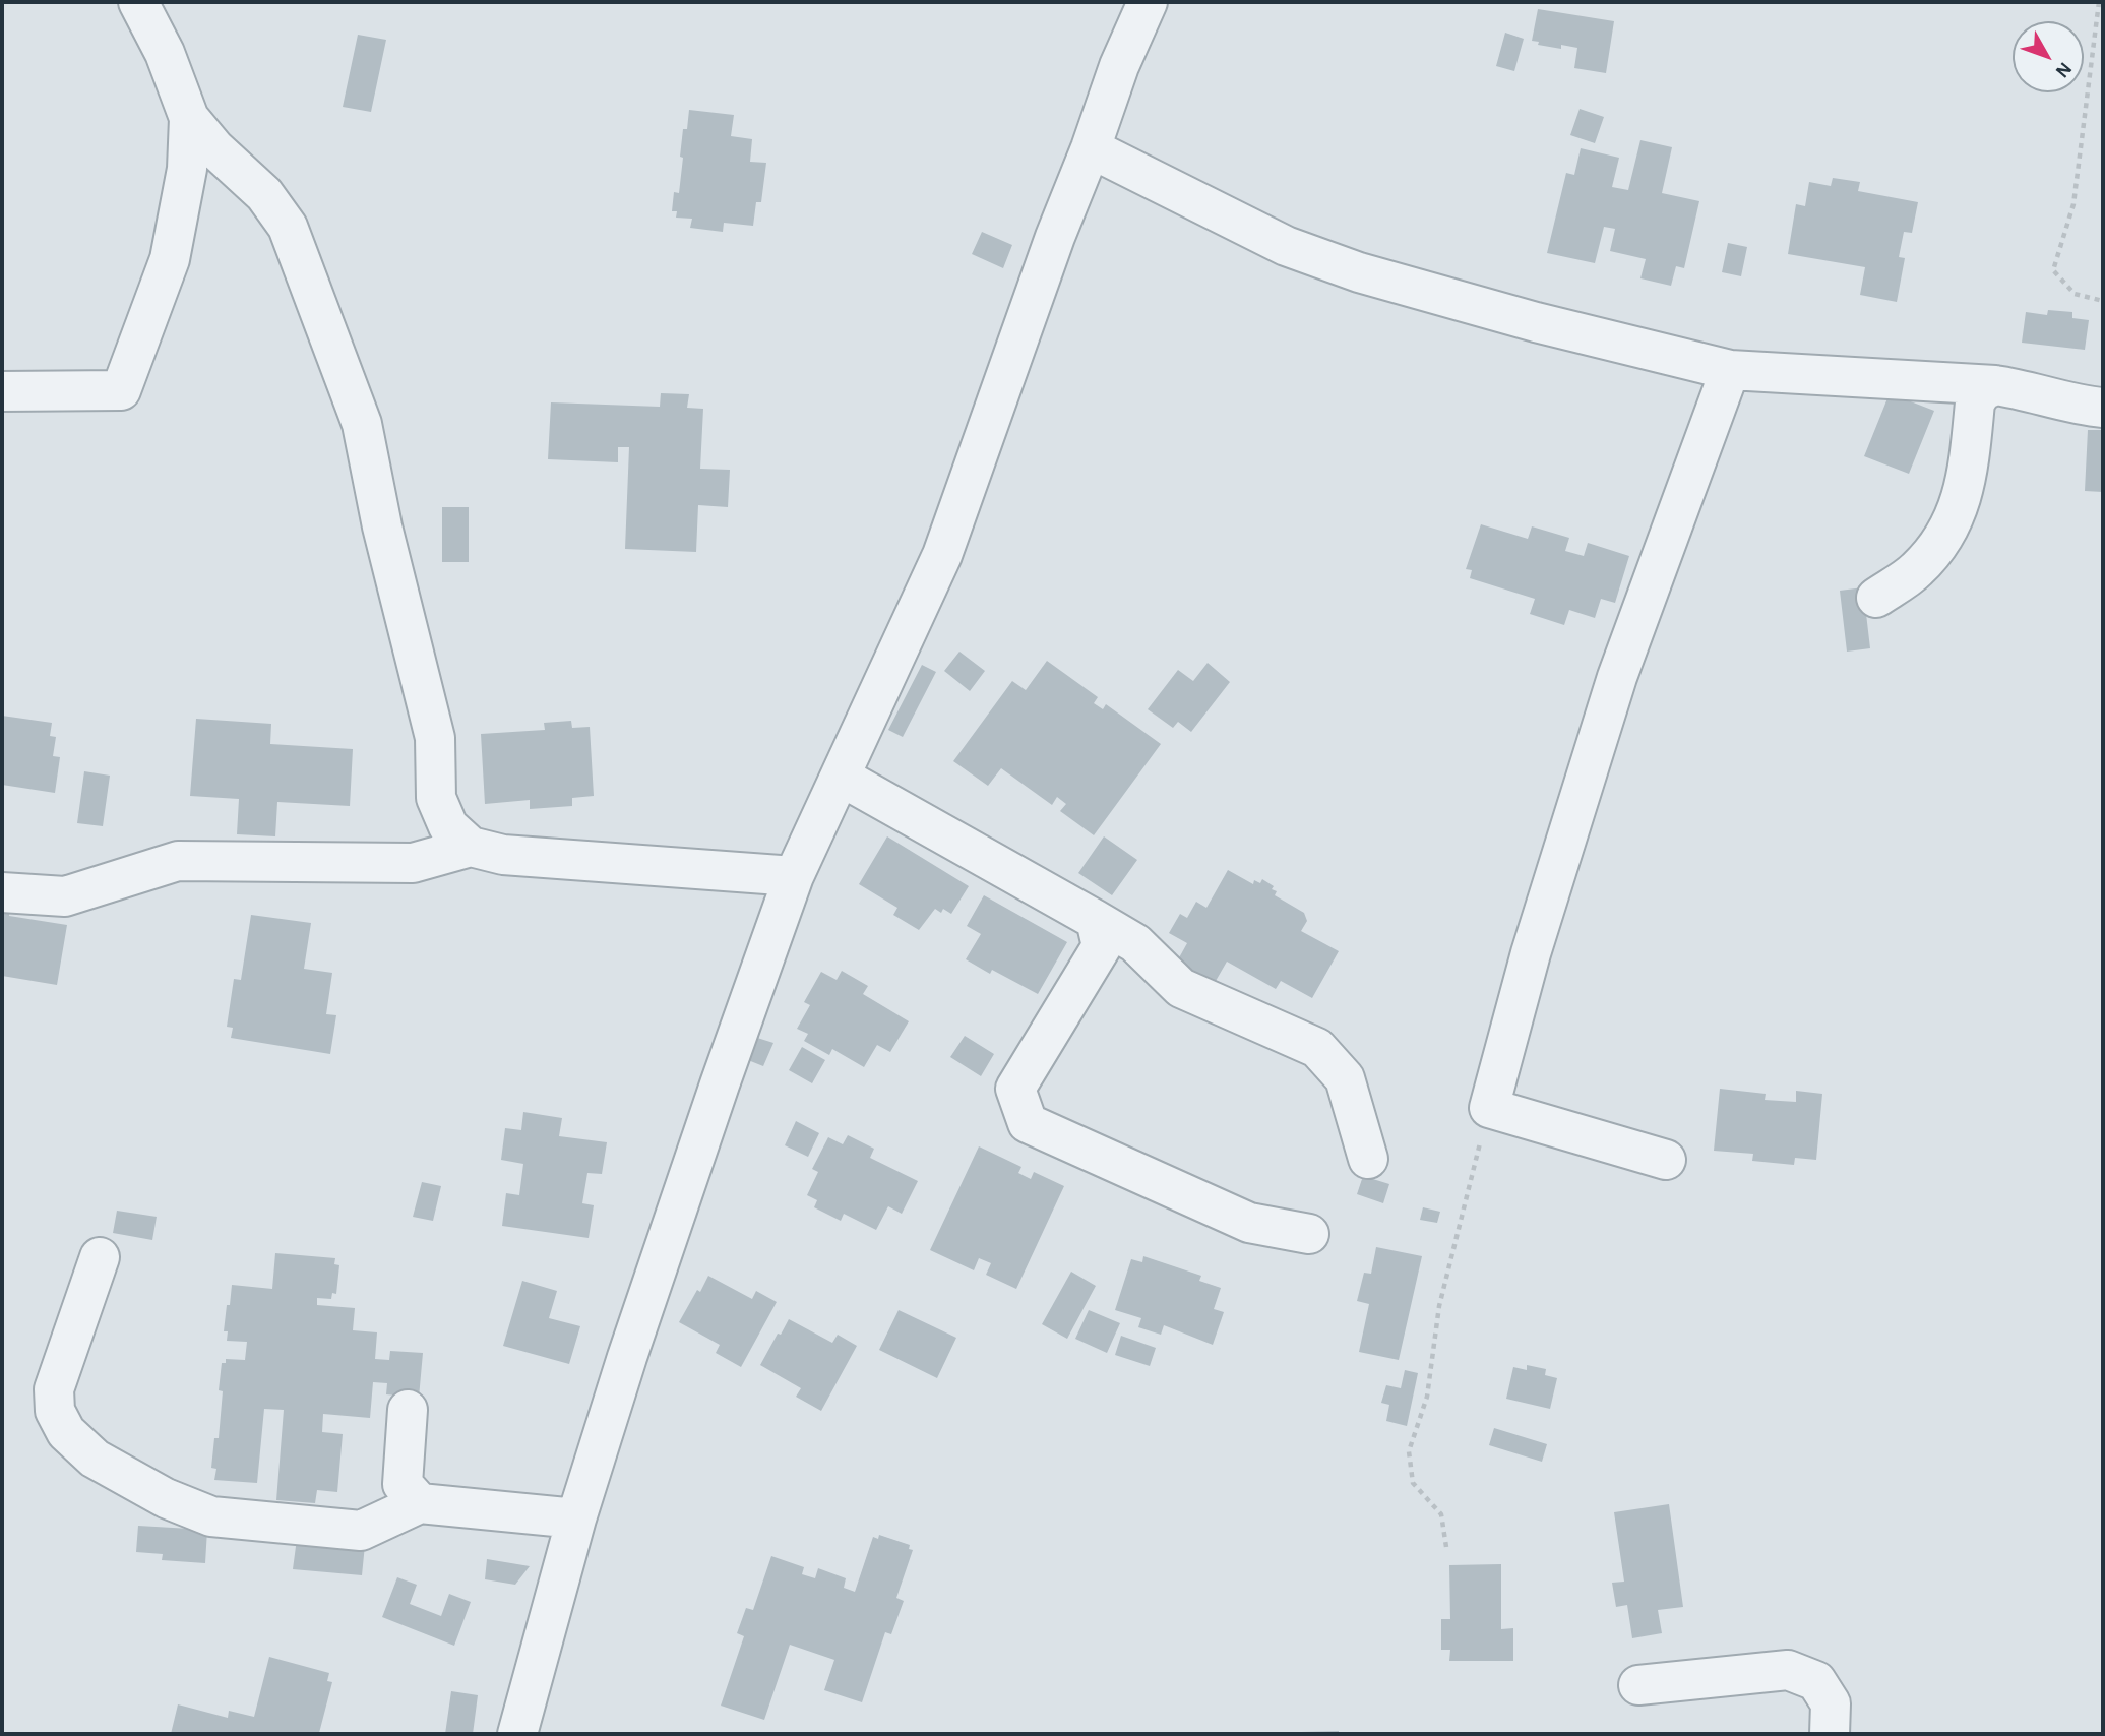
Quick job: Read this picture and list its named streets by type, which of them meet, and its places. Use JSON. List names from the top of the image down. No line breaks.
{"north":"bottom right"}
